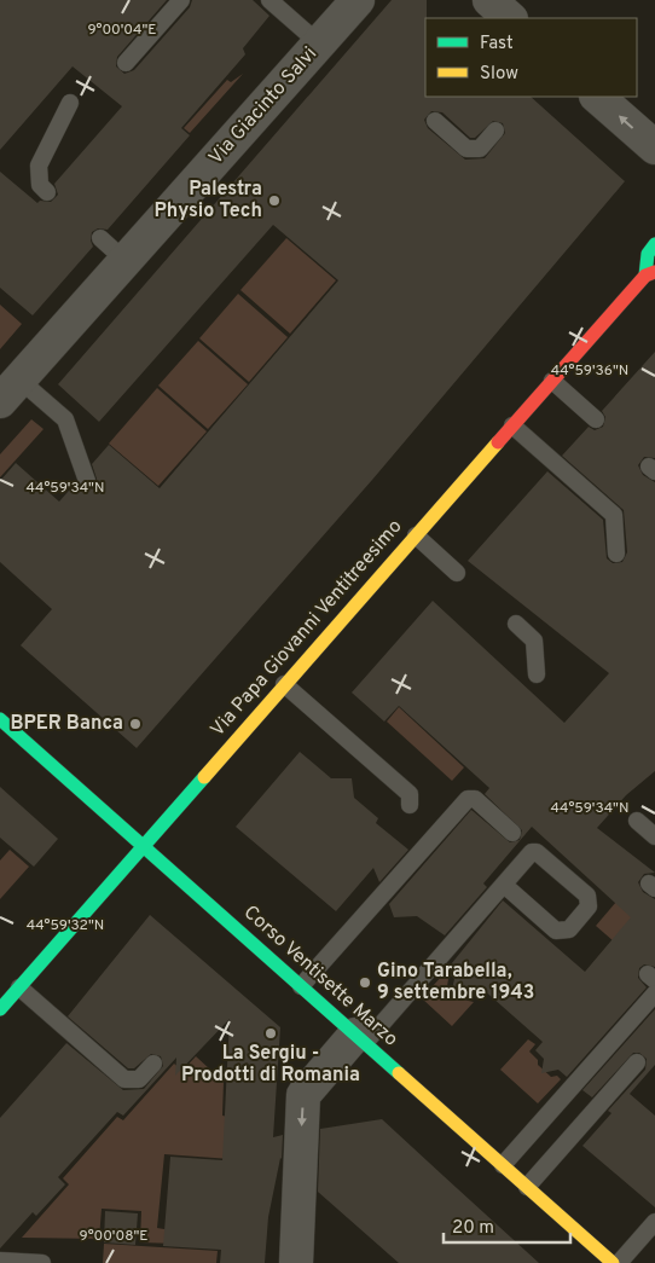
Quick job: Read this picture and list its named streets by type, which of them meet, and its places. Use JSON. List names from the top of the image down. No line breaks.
{"streets":{"street":["Via Giacinto Salvi","Via Papa Giovanni Ventitreesimo","Corso Ventisette Marzo"]},"crossings":[["Via Papa Giovanni Ventitreesimo","Corso Ventisette Marzo"]],"places":["Palestra Physio Tech","BPER Banca","Gino Tarabella, 9 settembre 1943","La Sergiu - Prodotti di Romania"],"legend":["Fast","Slow"],"scale_bar":"20 m","coordinates":["9°00'04\"E","44°59'36\"N","44°59'34\"N","44°59'32\"N","9°00'08\"E"]}
